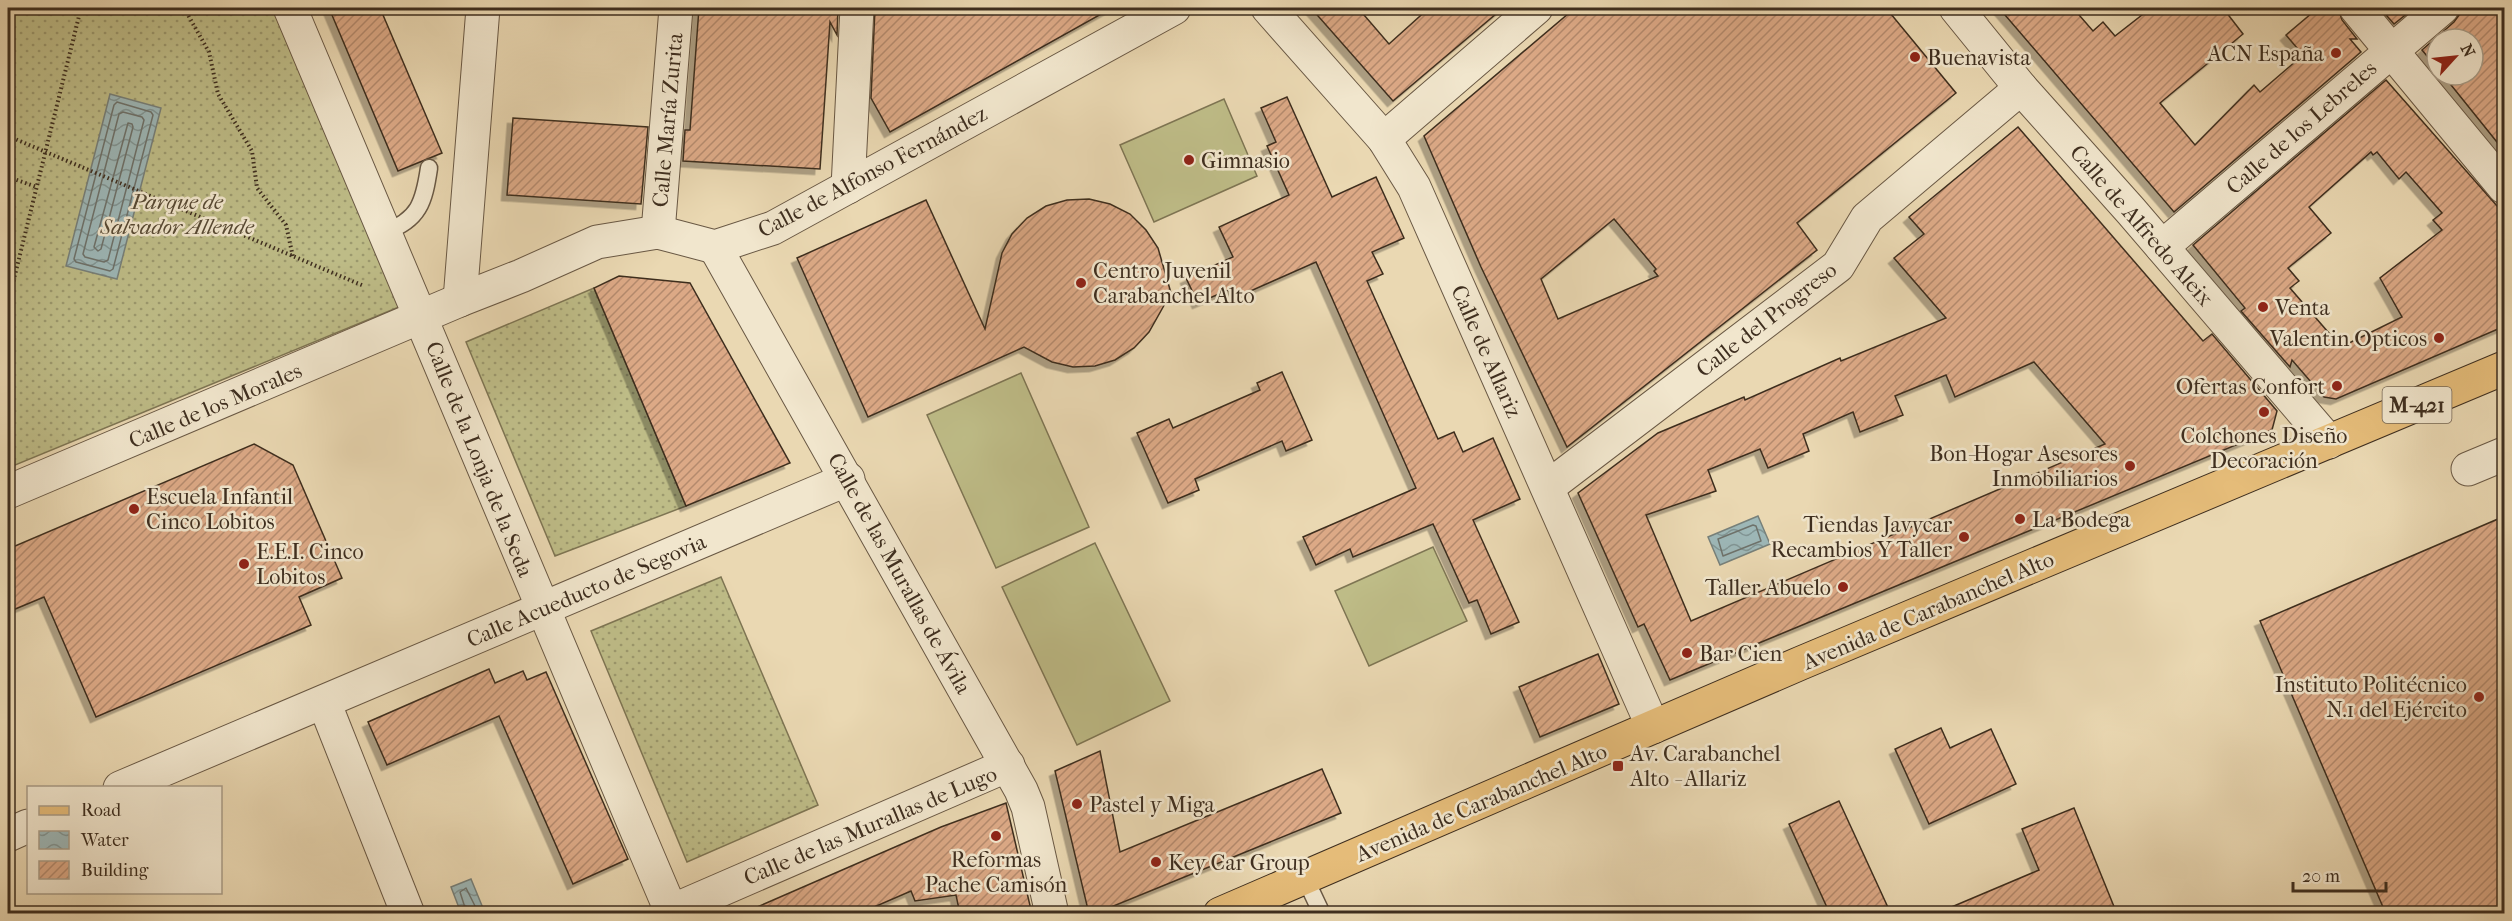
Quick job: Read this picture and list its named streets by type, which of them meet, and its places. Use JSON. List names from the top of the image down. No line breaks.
{"streets":{"main road":["M-421","Avenida de Carabanchel Alto"],"street":["Calle María Zurita","Calle de los Lebreles","Calle de Alfonso Fernández","Calle de Alfredo Aleix","Calle del Progreso","Calle de Allariz","Calle de los Morales","Calle de la Lonja de la Seda","Calle de las Murallas de Ávila","Calle Acueducto de Segovia","Calle de las Murallas de Lugo"]},"crossings":[["Calle de los Lebreles","Calle de Alfredo Aleix"],["Calle de Alfonso Fernández","Calle de las Murallas de Ávila"],["Calle de Alfredo Aleix","Calle del Progreso"],["Calle de Alfredo Aleix","Avenida de Carabanchel Alto"],["Calle del Progreso","Calle de Allariz"],["Calle de Allariz","Avenida de Carabanchel Alto"],["Calle de los Morales","Calle de la Lonja de la Seda"],["Calle de la Lonja de la Seda","Calle Acueducto de Segovia"],["Calle de la Lonja de la Seda","Calle de las Murallas de Lugo"],["Calle de las Murallas de Ávila","Calle Acueducto de Segovia"],["Calle de las Murallas de Ávila","Calle de las Murallas de Lugo"]],"parks":["Parque de Salvador Allende"],"places":{"other":["ACN España","Buenavista","Gimnasio","Centro Juvenil Carabanchel Alto","Venta","Valentin Opticos","Ofertas Confort","Colchones Diseño Decoración","Bon-Hogar Asesores Inmobiliarios","Escuela Infantil Cinco Lobitos","La Bodega","Tiendas Javycar Recambios Y Taller","E.E.I. Cinco Lobitos","Taller Abuelo","Bar Cien","Instituto Politécnico N.1 del Ejército","Pastel y Miga","Reformas Pache Camisón","Key Car Group"],"transit":["Av. Carabanchel Alto - Allariz"]},"legend":["Road","Water","Building"],"scale_bar":"20 m","north":"top right"}
